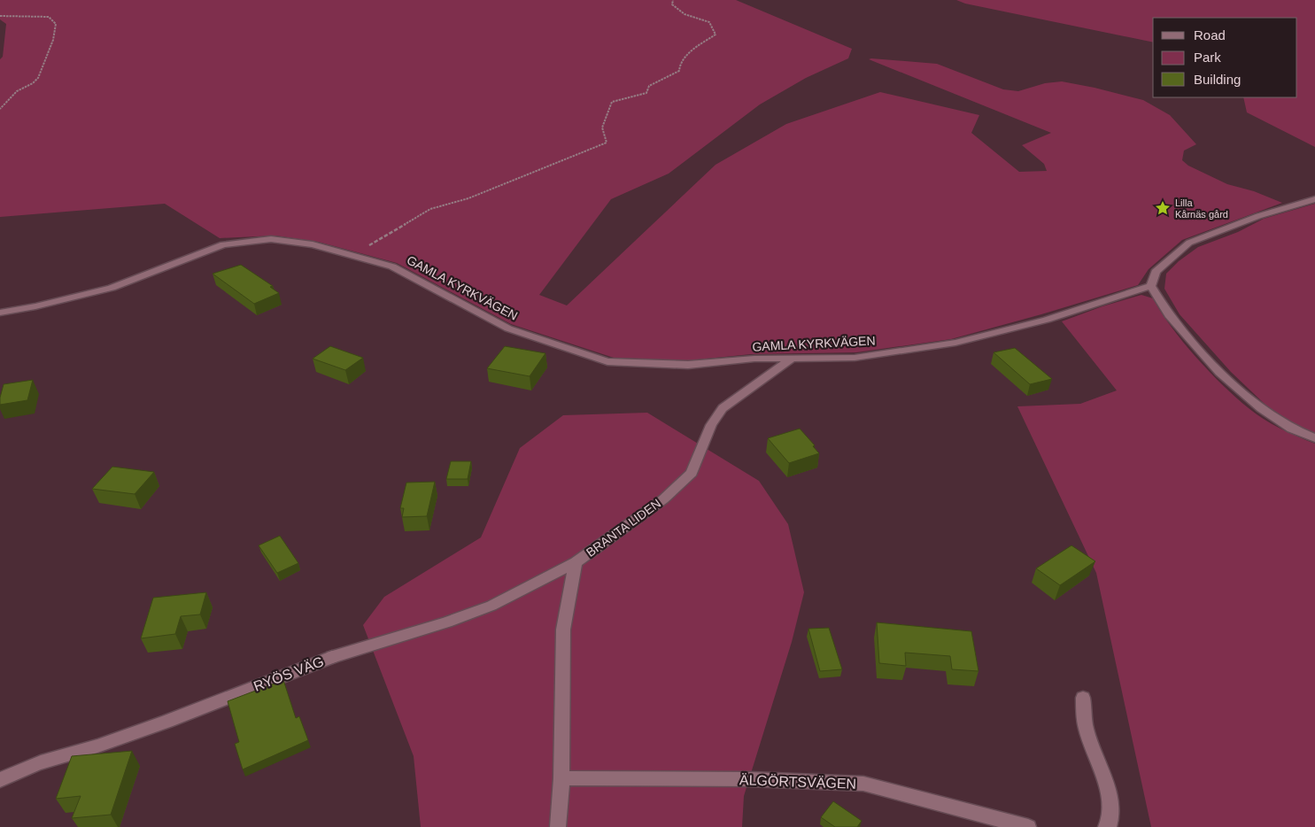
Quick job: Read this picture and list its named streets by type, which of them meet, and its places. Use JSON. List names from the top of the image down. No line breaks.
{"streets":{"street":["GAMLA KYRKVÄGEN","BRANTA LIDEN","RYÖS VÄG","ÄLGÖRTSVÄGEN"]},"crossings":[["GAMLA KYRKVÄGEN","BRANTA LIDEN"],["BRANTA LIDEN","RYÖS VÄG"],["BRANTA LIDEN","ÄLGÖRTSVÄGEN"]],"places":{"place":["Lilla Kårnäs gård"]},"legend":["Road","Park","Building"]}
